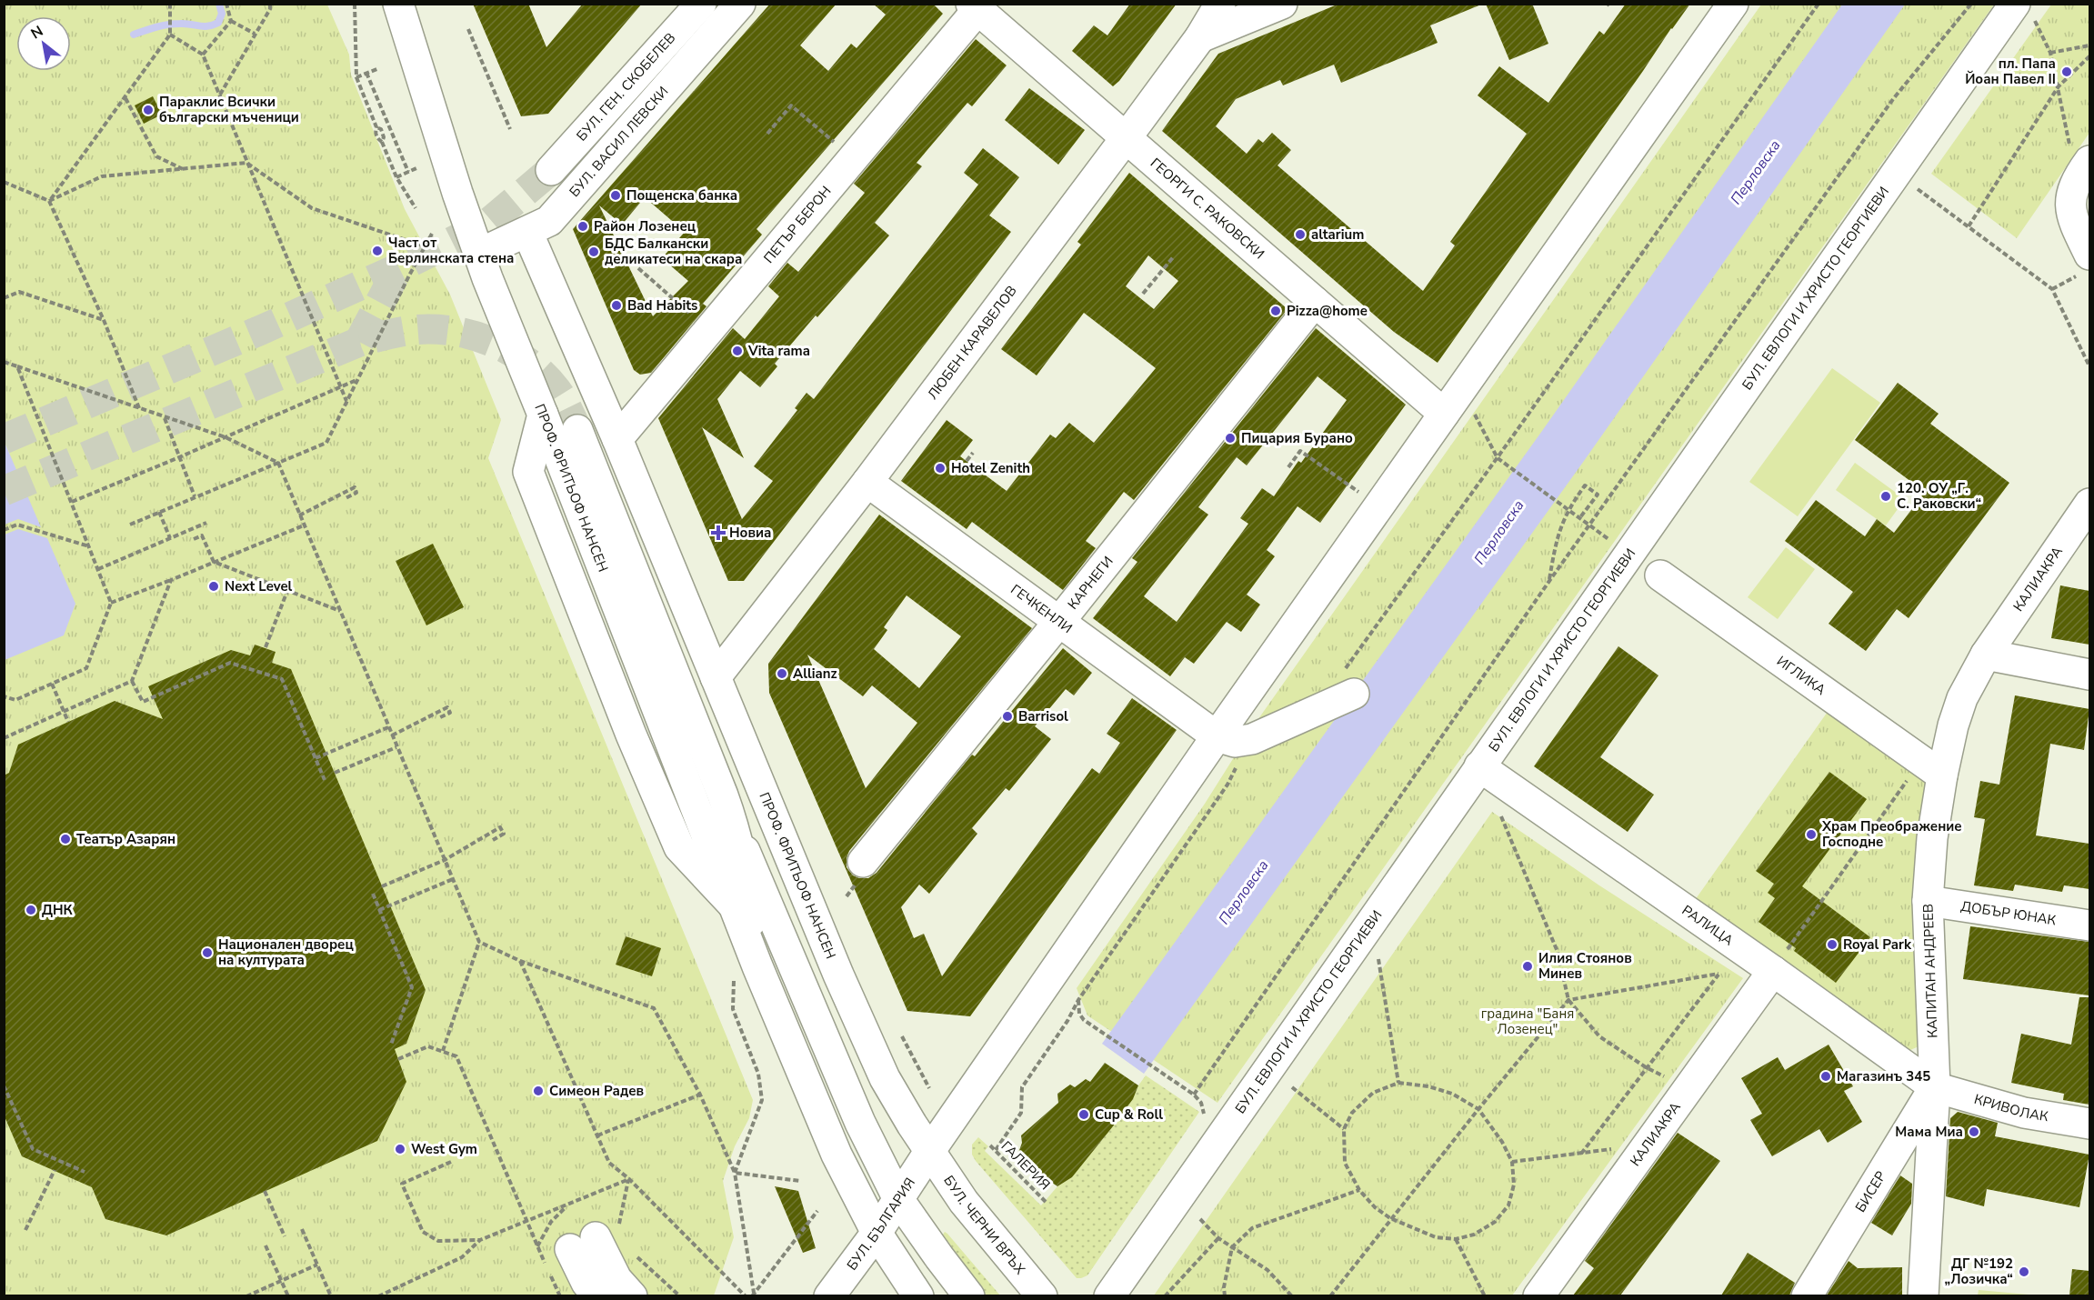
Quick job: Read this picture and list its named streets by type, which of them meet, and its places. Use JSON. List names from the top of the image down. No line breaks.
{"streets":{"main road":["БУЛ. ГЕН. СКОБЕЛЕВ","БУЛ. ВАСИЛ ЛЕВСКИ","ГЕОРГИ С. РАКОВСКИ","ПЕТЪР БЕРОН","БУЛ. ЕВЛОГИ И ХРИСТО ГЕОРГИЕВИ","ЛЮБЕН КАРАВЕЛОВ","ПРОФ. ФРИТЬОФ НАНСЕН","КАЛИАКРА","КАРНЕГИ","ГЕЧКЕНЛИ","ИГЛИКА","ДОБЪР ЮНАК","РАЛИЦА","КАПИТАН АНДРЕЕВ","КРИВОЛАК","БИСЕР","БУЛ. БЪЛГАРИЯ","БУЛ. ЧЕРНИ ВРЪХ"],"path":["ГАЛЕРИЯ"]},"crossings":[["БУЛ. ВАСИЛ ЛЕВСКИ","ПРОФ. ФРИТЬОФ НАНСЕН"],["ГЕОРГИ С. РАКОВСКИ","ПЕТЪР БЕРОН"],["ГЕОРГИ С. РАКОВСКИ","ЛЮБЕН КАРАВЕЛОВ"],["ГЕОРГИ С. РАКОВСКИ","КАРНЕГИ"],["ПЕТЪР БЕРОН","ПРОФ. ФРИТЬОФ НАНСЕН"],["БУЛ. ЕВЛОГИ И ХРИСТО ГЕОРГИЕВИ","РАЛИЦА"],["ЛЮБЕН КАРАВЕЛОВ","ПРОФ. ФРИТЬОФ НАНСЕН"],["ЛЮБЕН КАРАВЕЛОВ","ГЕЧКЕНЛИ"],["ПРОФ. ФРИТЬОФ НАНСЕН","БУЛ. БЪЛГАРИЯ"],["ПРОФ. ФРИТЬОФ НАНСЕН","БУЛ. ЧЕРНИ ВРЪХ"],["КАЛИАКРА","РАЛИЦА"],["КАЛИАКРА","КАПИТАН АНДРЕЕВ"],["КАРНЕГИ","ГЕЧКЕНЛИ"],["ИГЛИКА","КАПИТАН АНДРЕЕВ"],["ДОБЪР ЮНАК","КАПИТАН АНДРЕЕВ"],["РАЛИЦА","КАПИТАН АНДРЕЕВ"],["РАЛИЦА","КРИВОЛАК"],["РАЛИЦА","БИСЕР"],["КАПИТАН АНДРЕЕВ","КРИВОЛАК"],["КАПИТАН АНДРЕЕВ","БИСЕР"],["КРИВОЛАК","БИСЕР"],["БУЛ. БЪЛГАРИЯ","БУЛ. ЧЕРНИ ВРЪХ"]],"water":["Перловска"],"parks":["градина \"Баня Лозенец\""],"places":{"other":["пл. Папа Йоан Павел II","Параклис Всички български мъченици","Пощенска банка","Район Лозенец","altarium","Част от Берлинската стена","БДС Балкански деликатеси на скара","Bad Habits","Pizza@home","Vita rama","Пицария Бурано","Hotel Zenith","120. ОУ „Г. С. Раковски“","Next Level","Allianz","Barrisol","Храм Преображение Господне","Театър Азарян","ДНК","Royal Park","Национален дворец на културата","Илия Стоянов Минев","Магазинъ 345","Симеон Радев","Cup & Roll","Мама Миа","West Gym","ДГ №192 „Лозичка“"],"health":["Новиа"]},"north":"top left"}
